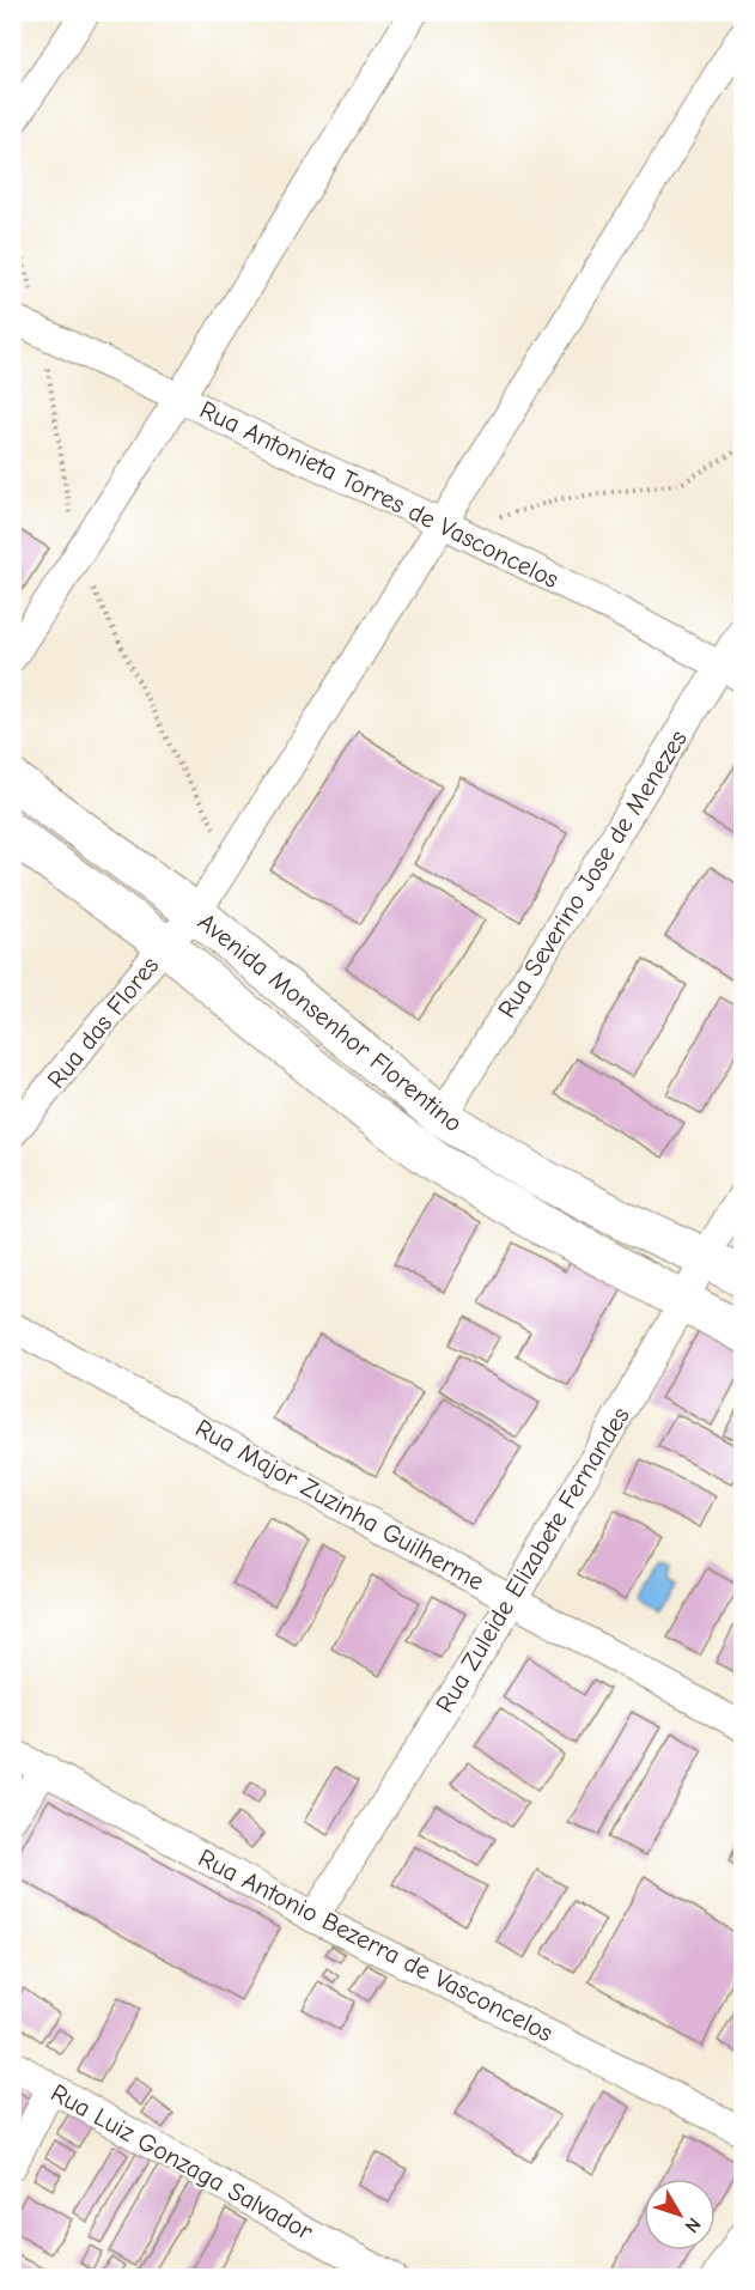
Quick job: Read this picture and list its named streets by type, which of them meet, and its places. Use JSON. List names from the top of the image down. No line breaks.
{"streets":{"main road":["Avenida Monsenhor Florentino"],"street":["Rua Antonieta Torres de Vasconcelos","Rua Severino Jose de Menezes","Rua das Flores","Rua Major Zuzinha Guilherme","Rua Zuleide Elizabete Fernandes","Rua Antonio Bezerra de Vasconcelos","Rua Luiz Gonzaga Salvador"]},"crossings":[["Rua Antonieta Torres de Vasconcelos","Rua Severino Jose de Menezes"],["Rua Antonieta Torres de Vasconcelos","Rua das Flores"],["Rua Severino Jose de Menezes","Avenida Monsenhor Florentino"],["Rua das Flores","Avenida Monsenhor Florentino"],["Avenida Monsenhor Florentino","Rua Zuleide Elizabete Fernandes"],["Rua Major Zuzinha Guilherme","Rua Zuleide Elizabete Fernandes"],["Rua Zuleide Elizabete Fernandes","Rua Antonio Bezerra de Vasconcelos"]],"north":"bottom right"}
